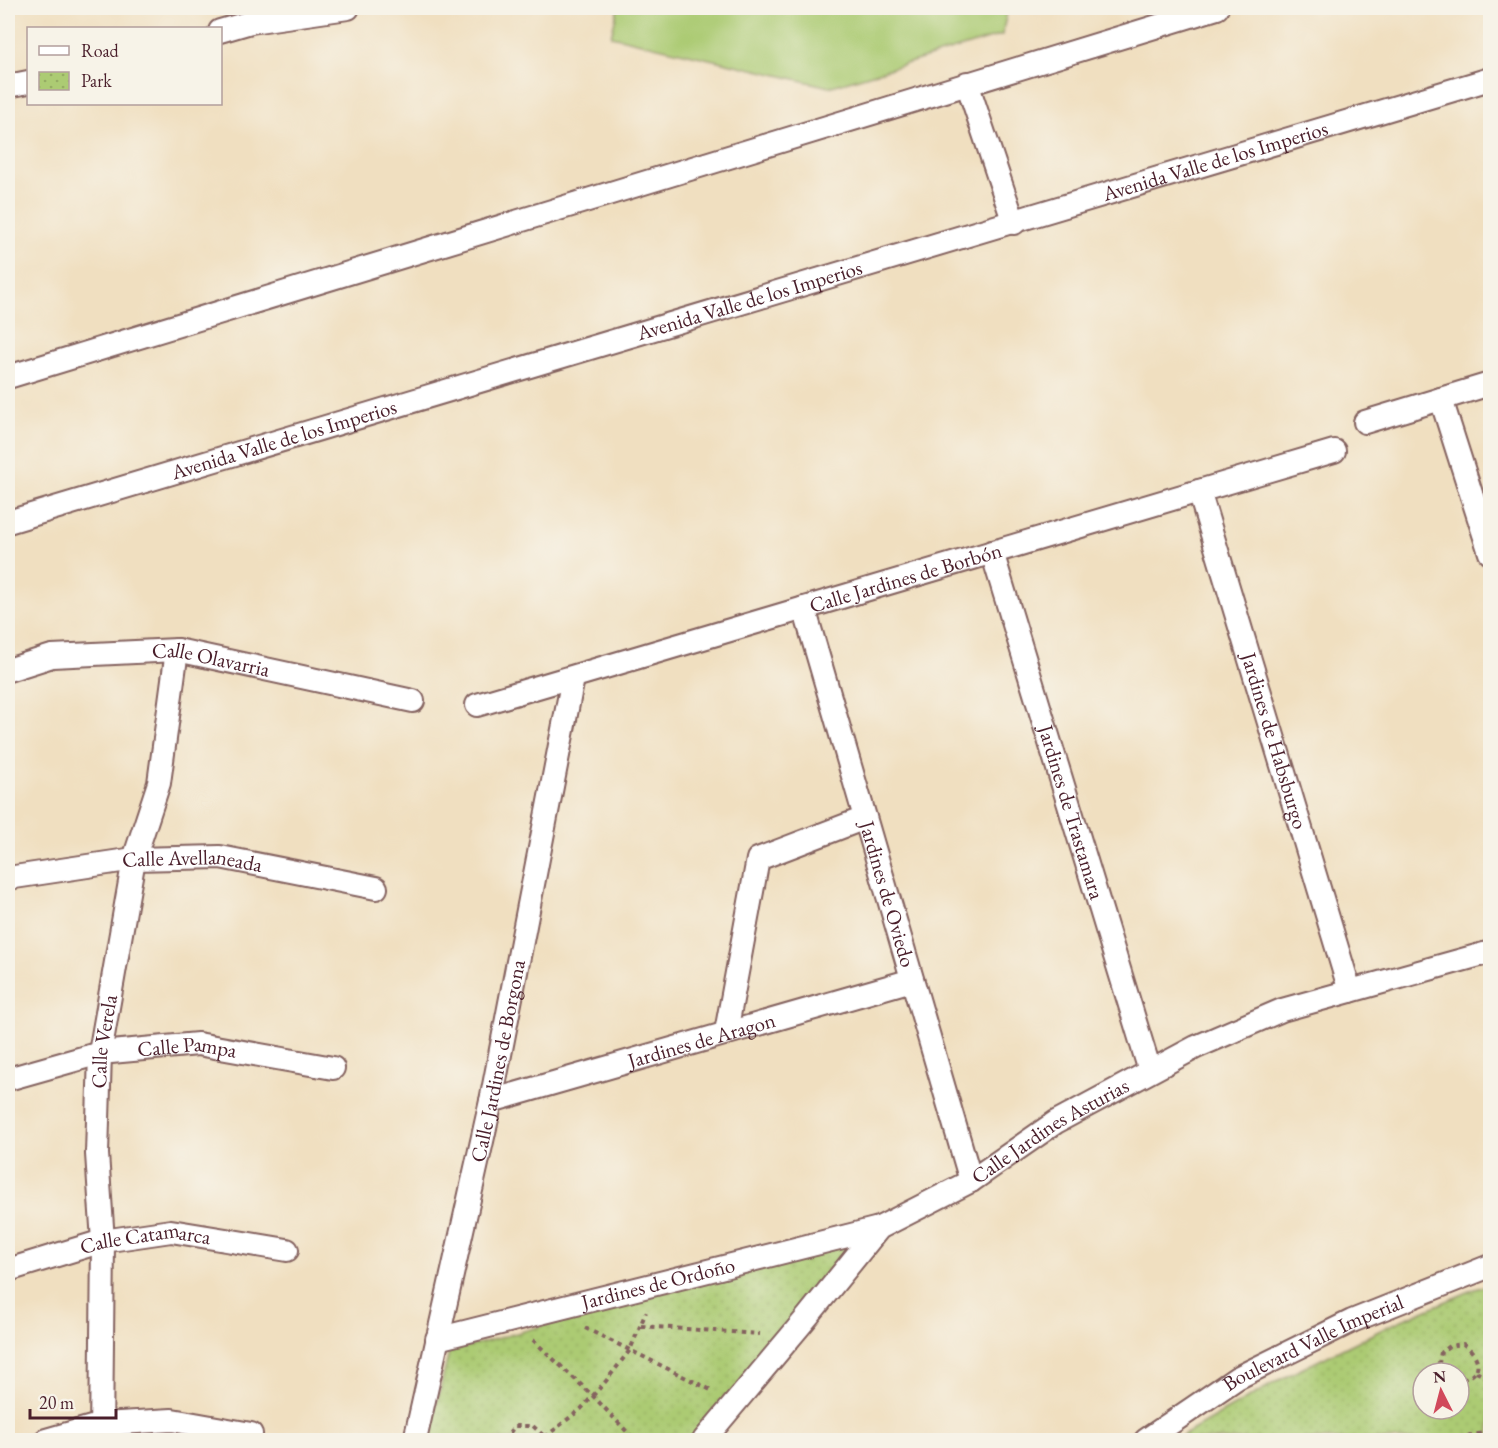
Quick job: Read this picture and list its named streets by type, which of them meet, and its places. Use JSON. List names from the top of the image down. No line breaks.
{"streets":{"street":["Avenida Valle de los Imperios","Calle Jardines de Borbón","Calle Olavarria","Jardines de Habsburgo","Jardines de Trastamara","Calle Avellaneada","Jardines de Oviedo","Jardines de Aragon","Calle Verela","Calle Pampa","Calle Jardines de Borgona","Calle Jardines Asturias","Calle Catamarca","Jardines de Ordoño","Boulevard Valle Imperial"]},"crossings":[["Calle Jardines de Borbón","Jardines de Habsburgo"],["Calle Jardines de Borbón","Jardines de Trastamara"],["Calle Jardines de Borbón","Jardines de Oviedo"],["Calle Jardines de Borbón","Calle Jardines de Borgona"],["Calle Olavarria","Calle Verela"],["Jardines de Habsburgo","Calle Jardines Asturias"],["Jardines de Trastamara","Calle Jardines Asturias"],["Calle Avellaneada","Calle Verela"],["Jardines de Oviedo","Jardines de Aragon"],["Jardines de Oviedo","Calle Jardines Asturias"],["Jardines de Aragon","Calle Jardines de Borgona"],["Calle Verela","Calle Pampa"],["Calle Verela","Calle Catamarca"],["Calle Jardines de Borgona","Jardines de Ordoño"],["Calle Jardines Asturias","Jardines de Ordoño"]],"legend":["Road","Park"],"scale_bar":"20 m","north":"top"}
